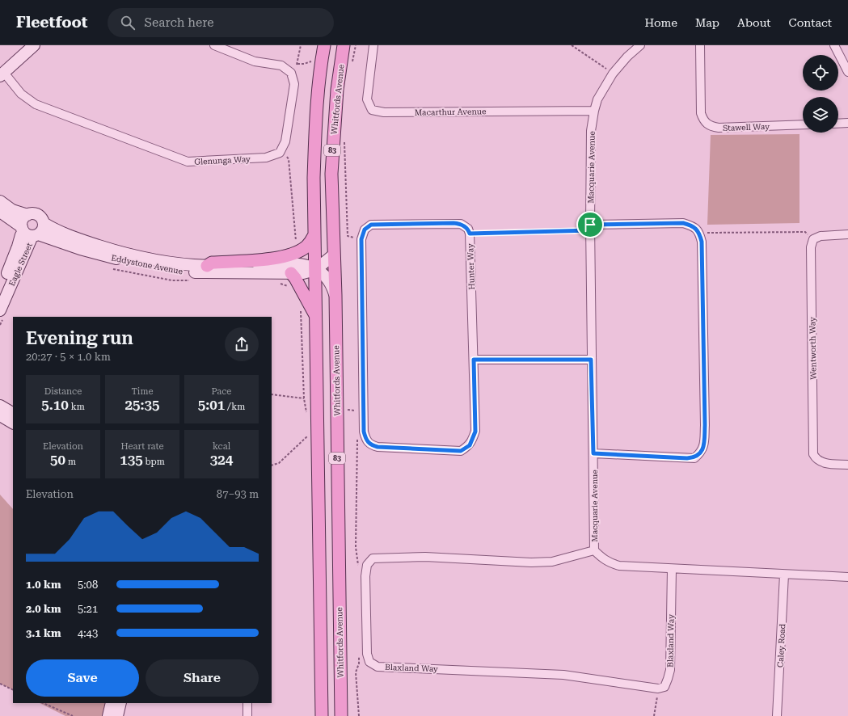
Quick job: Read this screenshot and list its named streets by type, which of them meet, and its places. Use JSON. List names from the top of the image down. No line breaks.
{"streets":{"main road":["Whitfords Avenue","83","Eagle Street","Eddystone Avenue"],"street":["Macarthur Avenue","Stawell Way","Glenunga Way","Macquarie Avenue","Hunter Way","Wentworth Way","Blaxland Way","Caley Road"]},"crossings":[["Whitfords Avenue","Eddystone Avenue"],["Macarthur Avenue","Macquarie Avenue"],["83","Eddystone Avenue"],["Macquarie Avenue","Blaxland Way"],["Macquarie Avenue","Caley Road"],["Eagle Street","Eddystone Avenue"]],"page":{"header":"Fleetfoot","search":"Search here","nav":["Home","Map","About","Contact"],"heading":["Evening run","20:27 · 5 × 1.0 km"],"stats":[["Distance","5.10 km"],["Time","25:35"],["Pace","5:01 /km"],["Elevation","50 m"],["Heart rate","135 bpm"],["kcal","324"]],"chart":["Elevation","87–93 m"],"list":[{"name":"1.0 km","note":"5:08"},{"name":"2.0 km","note":"5:21"},{"name":"3.1 km","note":"4:43"}],"buttons":["Save","Share"]}}
